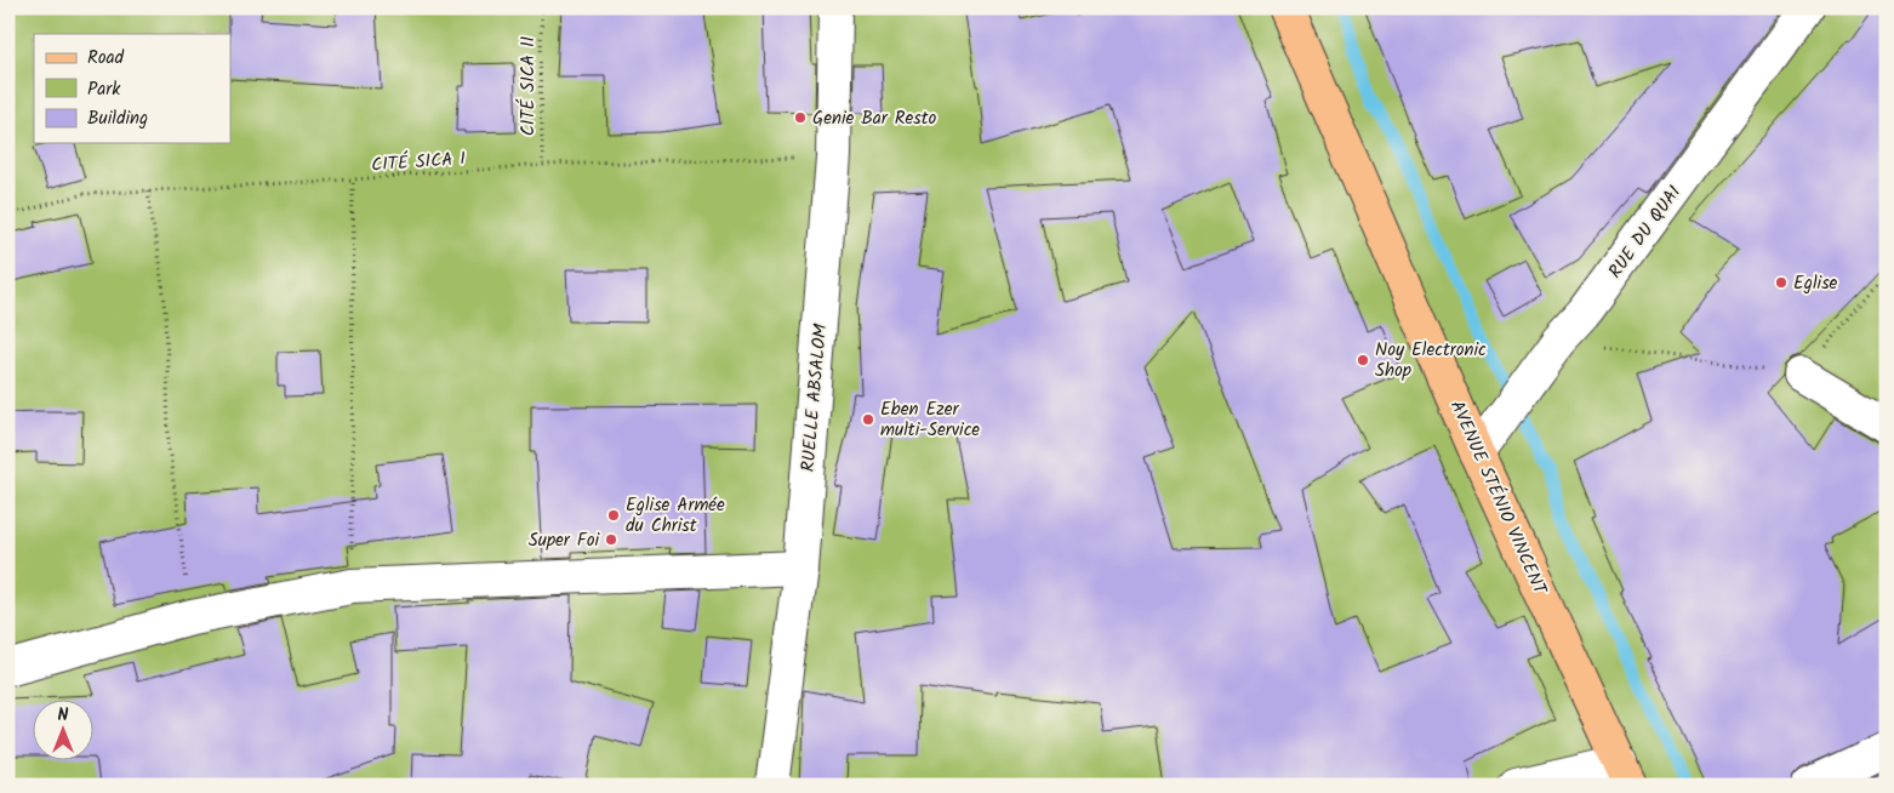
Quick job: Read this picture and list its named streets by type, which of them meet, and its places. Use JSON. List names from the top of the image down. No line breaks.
{"streets":{"main road":["AVENUE STÉNIO VINCENT"],"street":["RUE DU QUAI","RUELLE ABSALOM"],"path":["CITÉ SICA II","CITÉ SICA I"]},"crossings":[["CITÉ SICA II","CITÉ SICA I"],["CITÉ SICA I","RUELLE ABSALOM"],["RUE DU QUAI","AVENUE STÉNIO VINCENT"]],"places":["Genie Bar Resto","Eglise","Noy Electronic Shop","Eben Ezer multi-Service","Eglise Armée du Christ","Super Foi"],"legend":["Road","Park","Building"],"north":"top"}
